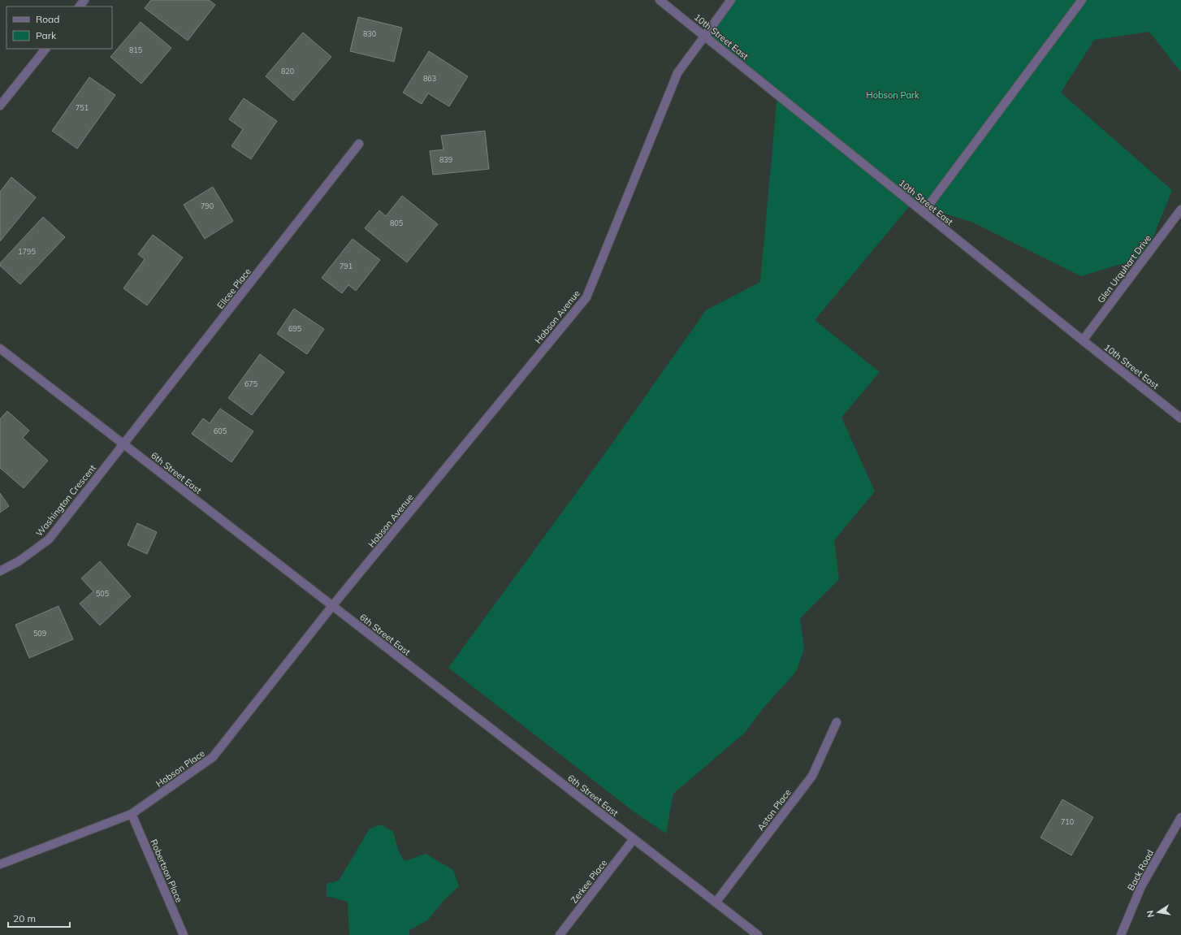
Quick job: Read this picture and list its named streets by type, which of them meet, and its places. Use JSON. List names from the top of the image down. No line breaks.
{"streets":{"street":["10th Street East","Glen Urquhart Drive","Ellcee Place","Hobson Avenue","6th Street East","Washington Crescent","Hobson Place","Aston Place","Back Road","Robertson Place","Zerkee Place"]},"crossings":[["10th Street East","Glen Urquhart Drive"],["10th Street East","Hobson Avenue"],["Ellcee Place","6th Street East"],["Ellcee Place","Washington Crescent"],["Hobson Avenue","6th Street East"],["Hobson Avenue","Hobson Place"],["6th Street East","Washington Crescent"],["6th Street East","Hobson Place"],["6th Street East","Aston Place"],["6th Street East","Zerkee Place"],["Hobson Place","Robertson Place"]],"parks":["Hobson Park"],"house_numbers":["830","815","820","863","751","839","790","805","1795","791","695","675","605","505","509","710"],"legend":["Road","Park"],"scale_bar":"20 m","north":"left"}
